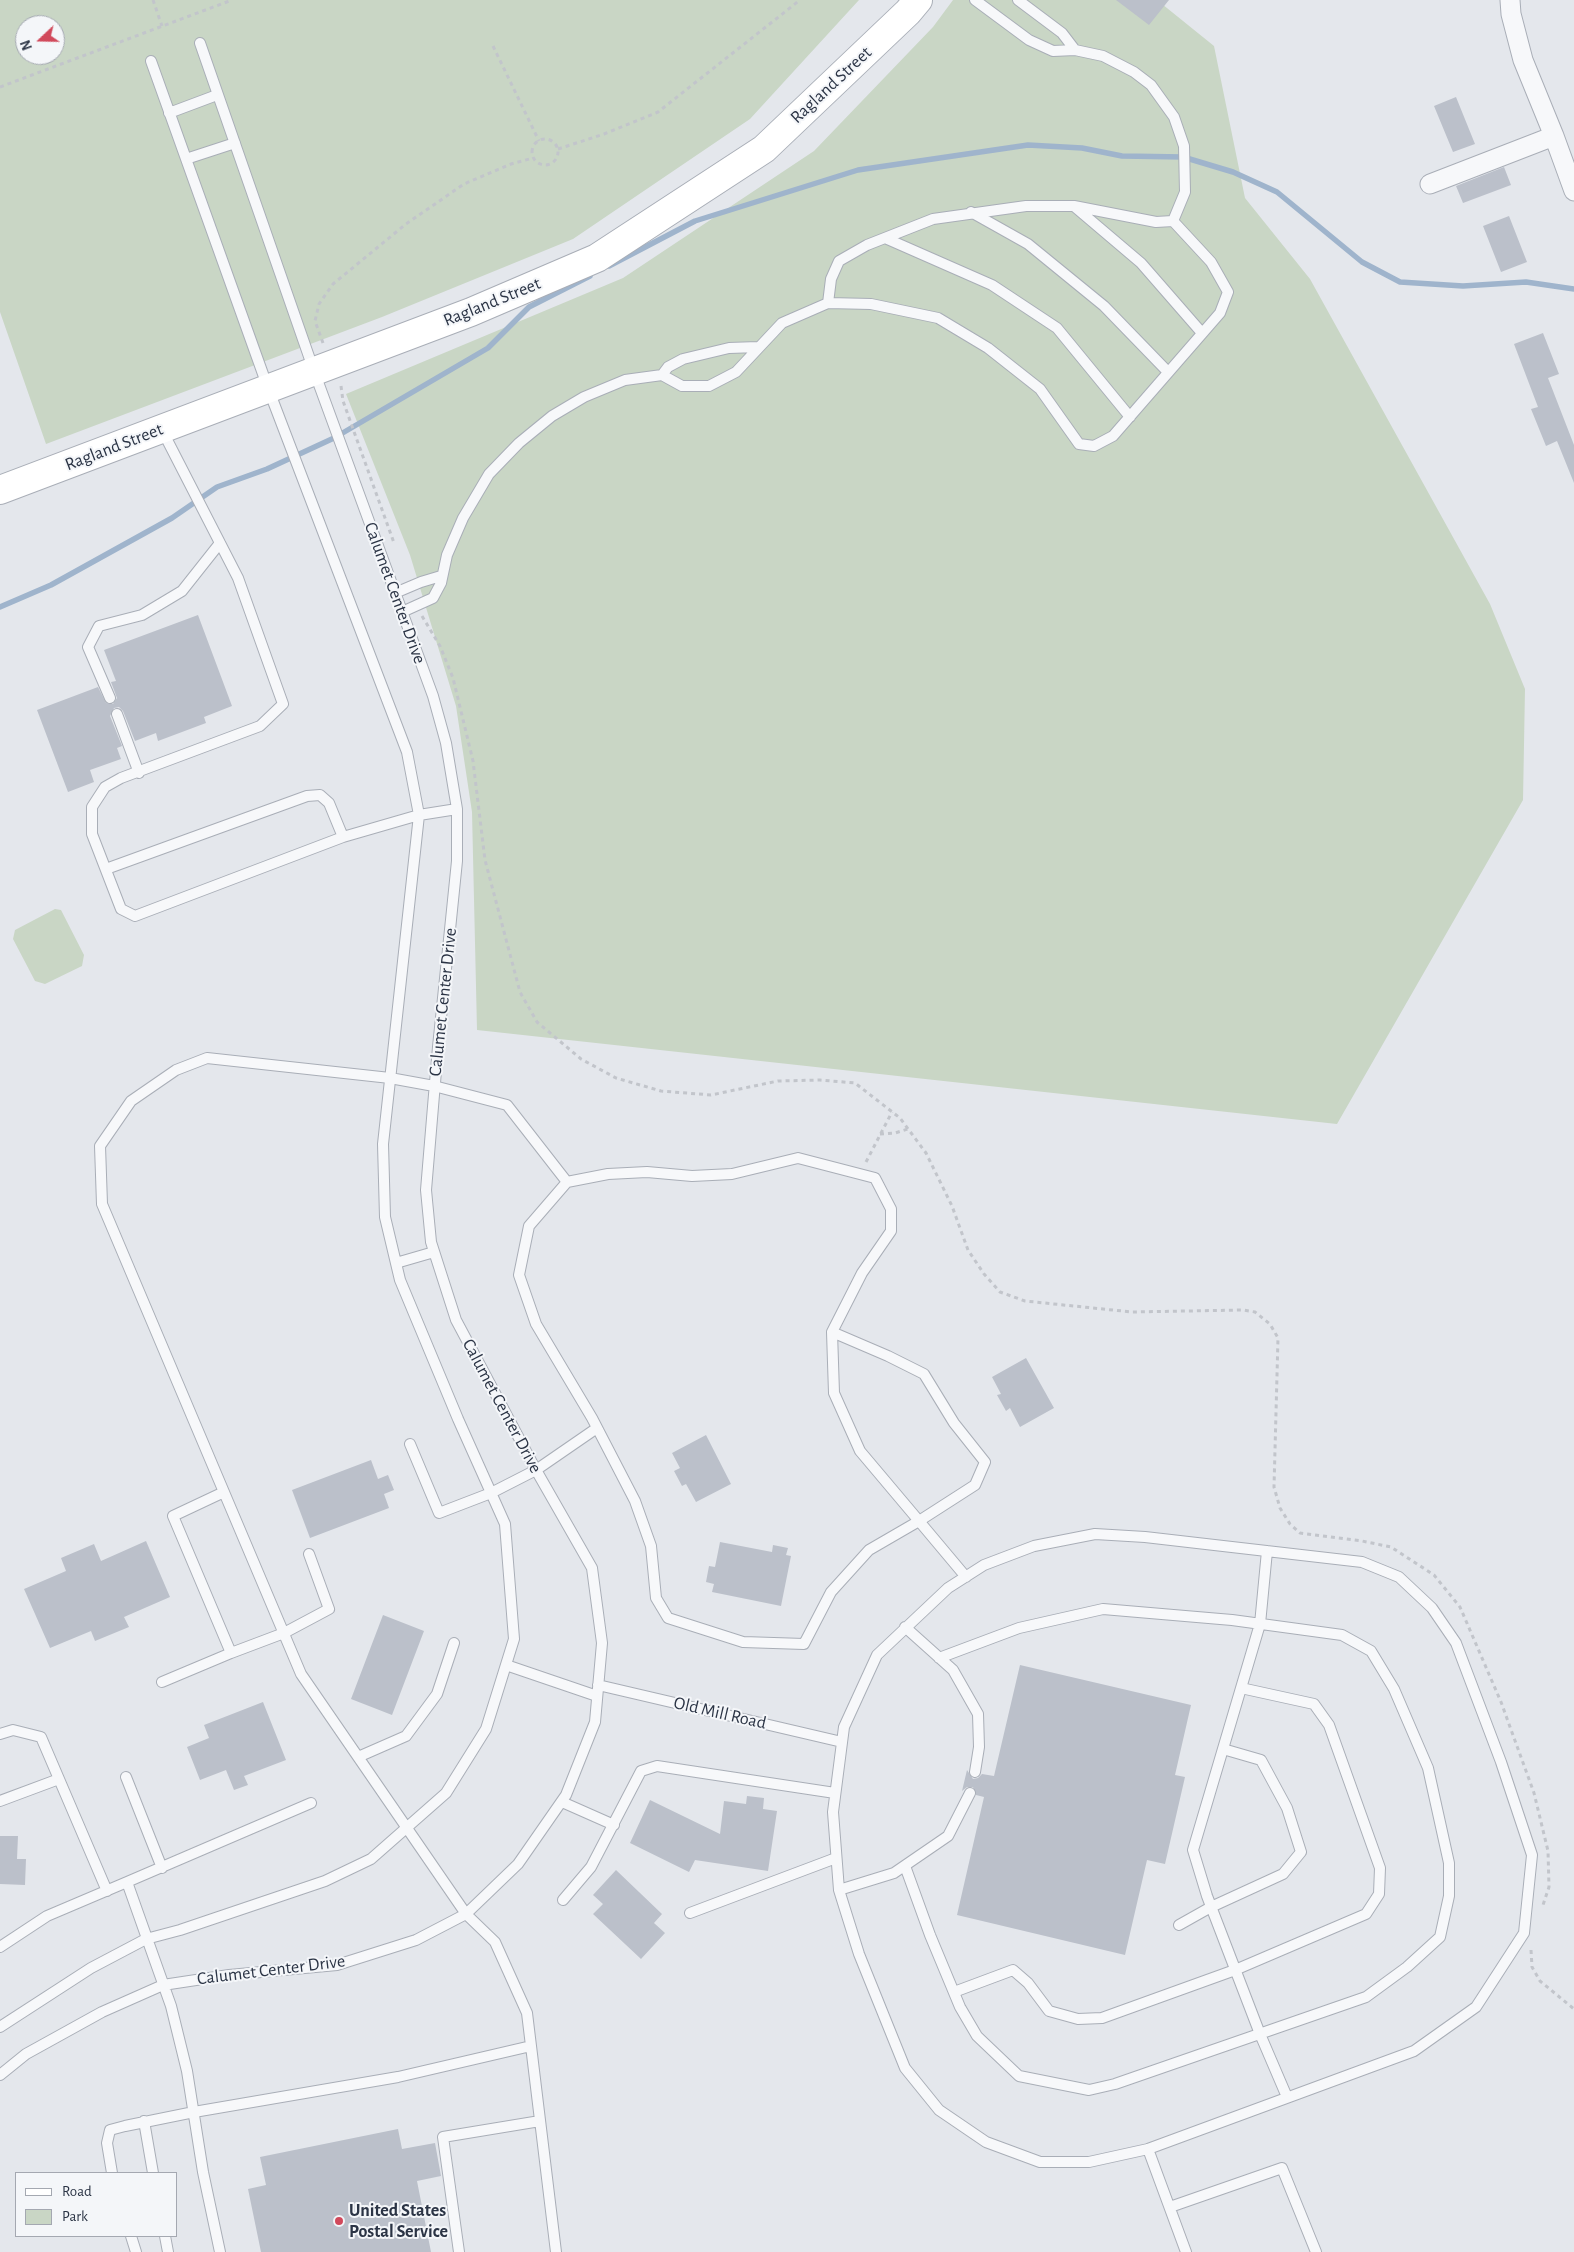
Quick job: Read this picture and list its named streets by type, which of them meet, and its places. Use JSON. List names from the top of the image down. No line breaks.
{"streets":{"street":["Ragland Street"],"lane":["Calumet Center Drive","Old Mill Road"]},"crossings":[["Ragland Street","Calumet Center Drive"],["Calumet Center Drive","Old Mill Road"]],"places":["United States Postal Service"],"legend":["Road","Park"],"north":"left"}
